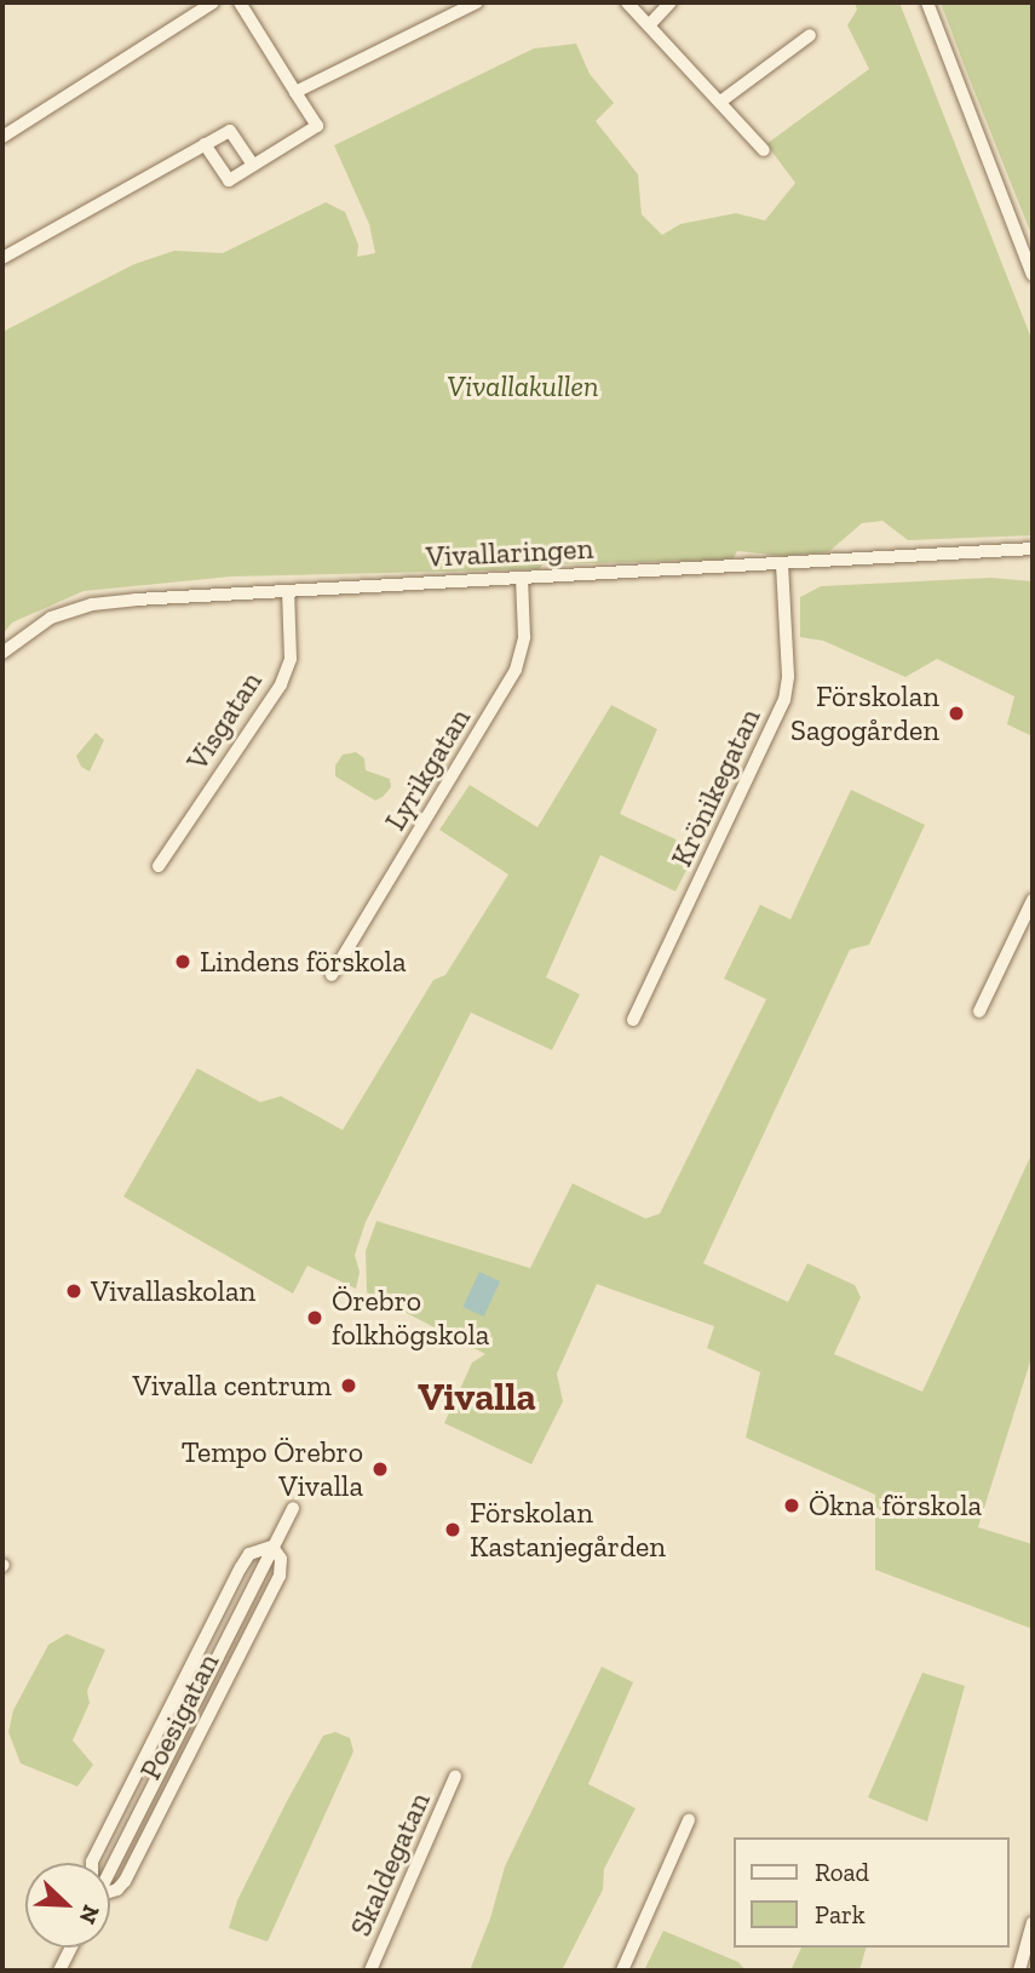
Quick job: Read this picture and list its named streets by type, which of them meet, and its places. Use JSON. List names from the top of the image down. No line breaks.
{"streets":{"street":["Vivallaringen","Visgatan","Lyrikgatan","Krönikegatan","Poesigatan","Skaldegatan"]},"crossings":[["Vivallaringen","Visgatan"],["Vivallaringen","Lyrikgatan"],["Vivallaringen","Krönikegatan"]],"districts":["Vivalla"],"parks":["Vivallakullen"],"places":["Förskolan Sagogården","Lindens förskola","Vivallaskolan","Örebro folkhögskola","Vivalla centrum","Tempo Örebro Vivalla","Ökna förskola","Förskolan Kastanjegården"],"legend":["Road","Park"],"north":"bottom right"}
